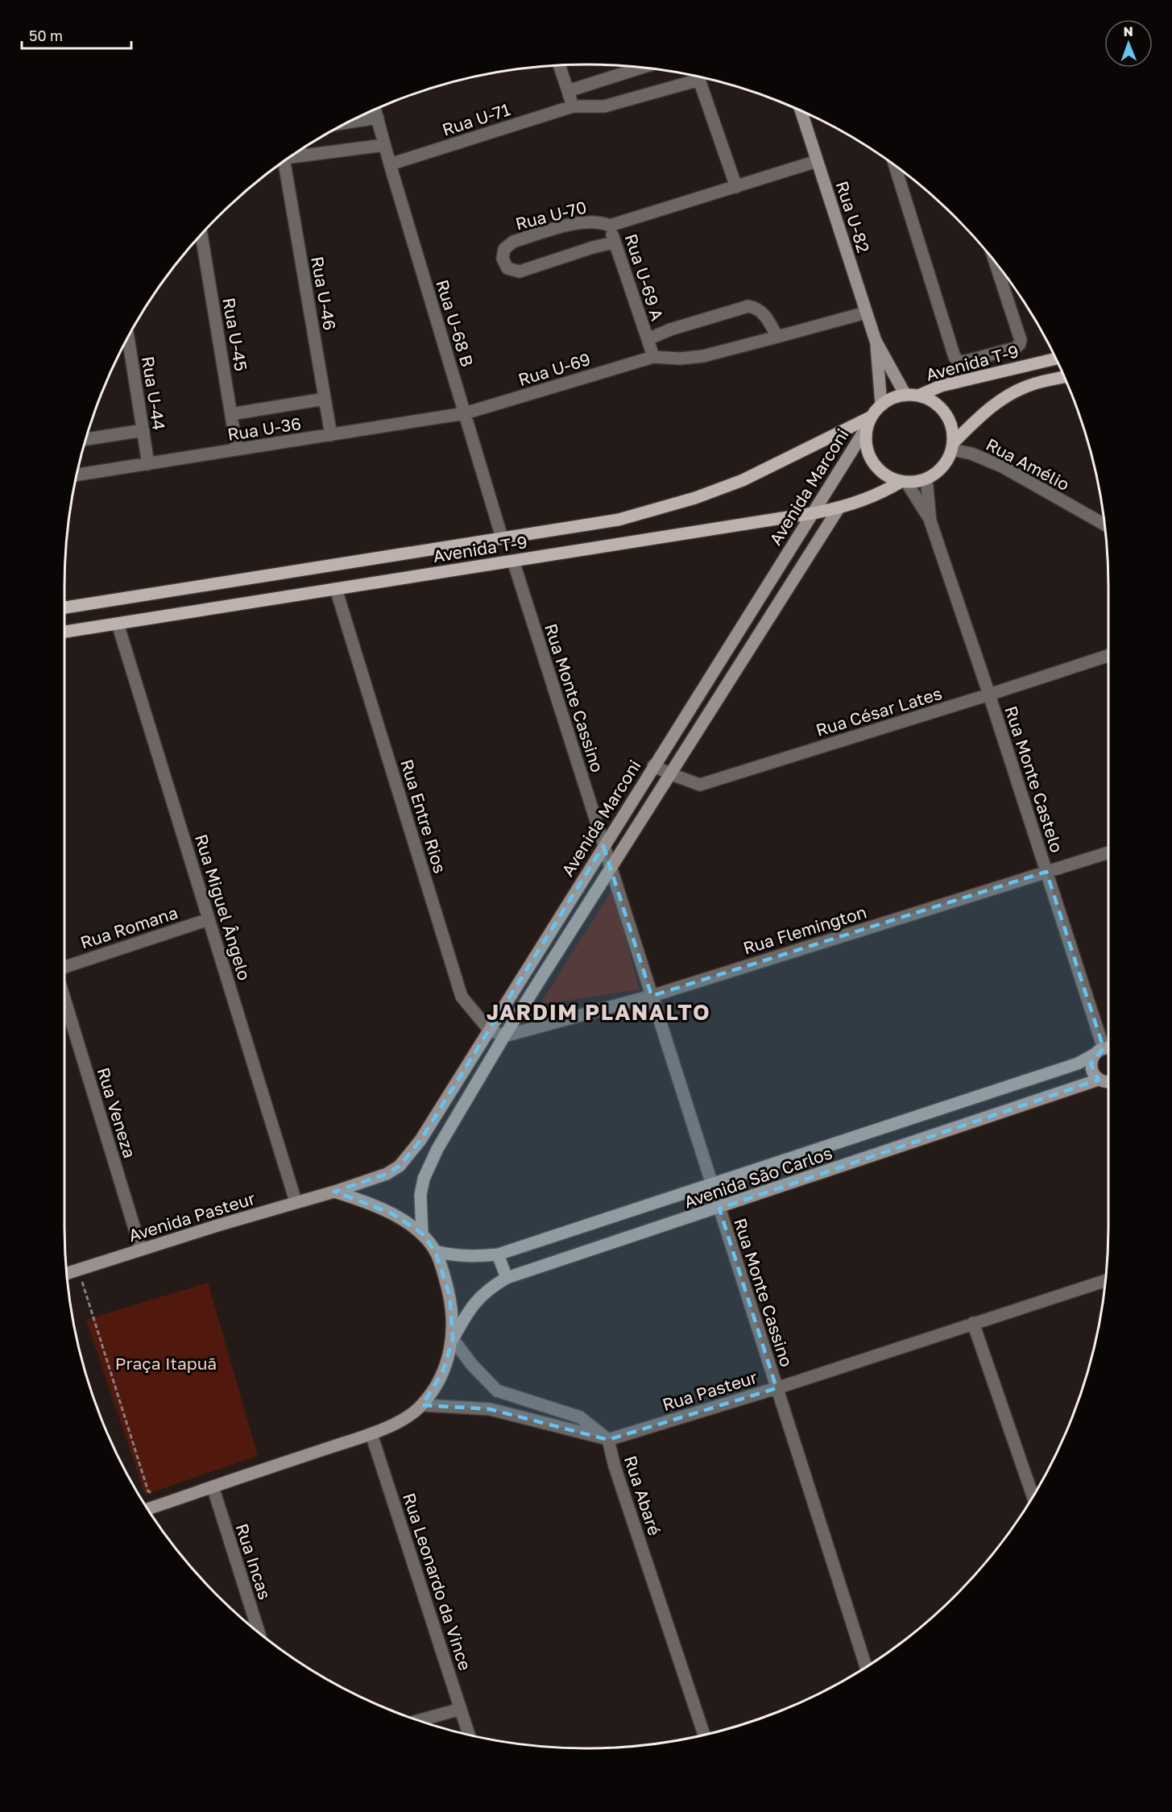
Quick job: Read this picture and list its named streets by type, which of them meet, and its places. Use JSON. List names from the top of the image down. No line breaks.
{"streets":{"main road":["Rua U-82","Avenida T-9","Avenida Marconi","Avenida São Carlos","Avenida Pasteur"],"street":["Rua U-71","Rua U-70","Rua U-69 A","Rua U-46","Rua U-68 B","Rua U-45","Rua U-69","Rua U-44","Rua U-36","Rua Amélio","Rua Monte Cassino","Rua César Lates","Rua Monte Castelo","Rua Entre Rios","Rua Miguel Ângelo","Rua Romana","Rua Flemington","Rua Veneza","Rua Pasteur","Rua Abaré","Rua Incas","Rua Leonardo da Vince"]},"crossings":[["Rua U-71","Rua U-68 B"],["Rua U-70","Rua U-82"],["Rua U-70","Rua U-69 A"],["Rua U-82","Avenida T-9"],["Rua U-82","Rua U-69"],["Rua U-82","Rua Amélio"],["Rua U-82","Avenida Marconi"],["Rua U-82","Rua Monte Castelo"],["Rua U-46","Rua U-36"],["Rua U-68 B","Avenida T-9"],["Rua U-68 B","Rua U-69"],["Rua U-68 B","Rua U-36"],["Rua U-45","Rua U-36"],["Avenida T-9","Rua Amélio"],["Avenida T-9","Avenida Marconi"],["Avenida T-9","Rua Monte Cassino"],["Avenida T-9","Rua Monte Castelo"],["Avenida T-9","Rua Entre Rios"],["Avenida T-9","Rua Miguel Ângelo"],["Rua U-69","Rua U-36"],["Rua U-44","Rua U-36"],["Rua Amélio","Avenida Marconi"],["Rua Amélio","Rua Monte Castelo"],["Avenida Marconi","Rua Monte Cassino"],["Avenida Marconi","Rua César Lates"],["Avenida Marconi","Rua Monte Castelo"],["Avenida Marconi","Rua Entre Rios"],["Avenida Marconi","Rua Flemington"],["Avenida Marconi","Avenida Pasteur"],["Rua Monte Cassino","Rua Flemington"],["Rua Monte Cassino","Avenida São Carlos"],["Rua Monte Cassino","Rua Pasteur"],["Rua César Lates","Rua Monte Castelo"],["Rua Monte Castelo","Rua Flemington"],["Rua Monte Castelo","Avenida São Carlos"],["Rua Entre Rios","Rua Flemington"],["Rua Miguel Ângelo","Rua Romana"],["Rua Miguel Ângelo","Avenida Pasteur"],["Rua Veneza","Avenida Pasteur"],["Rua Pasteur","Rua Abaré"]],"districts":["JARDIM PLANALTO"],"parks":["Praça Itapuã"],"scale_bar":"50 m","north":"top"}
